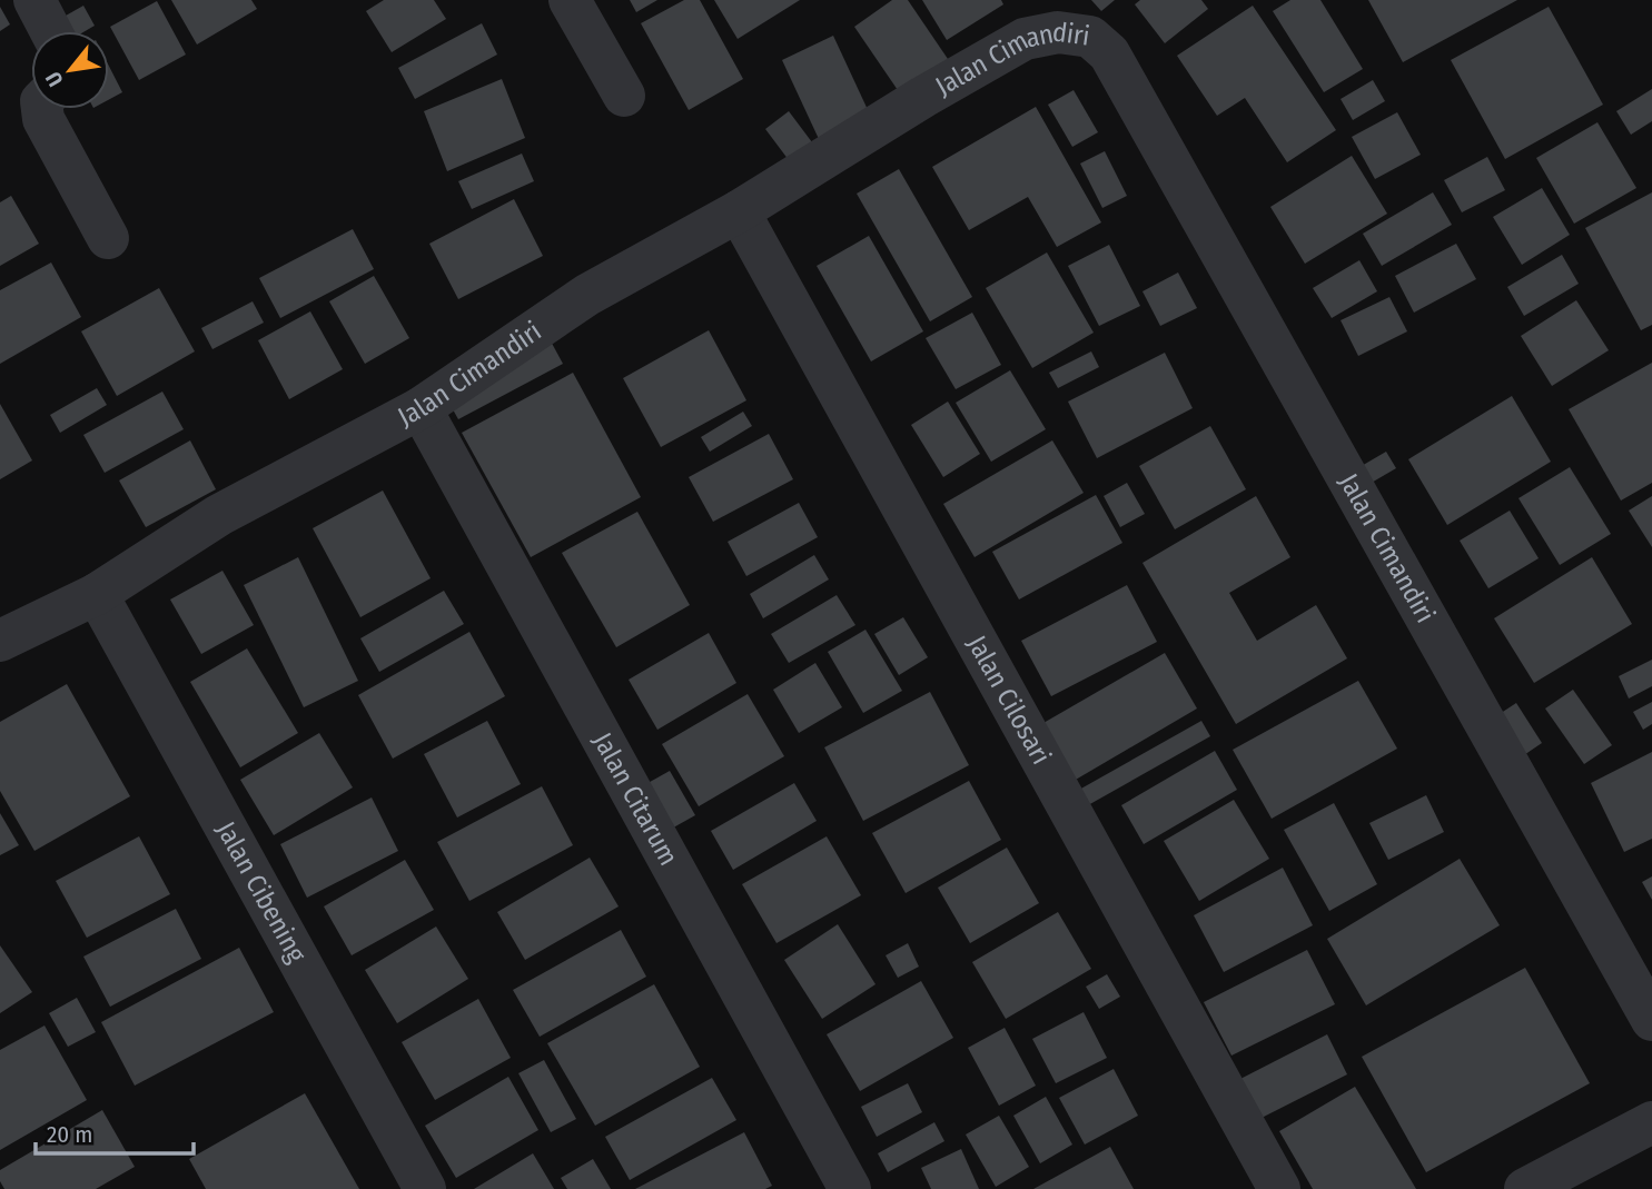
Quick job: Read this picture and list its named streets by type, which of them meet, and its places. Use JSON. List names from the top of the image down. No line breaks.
{"streets":{"street":["Jalan Cimandiri","Jalan Cilosari","Jalan Citarum","Jalan Cibening"]},"crossings":[["Jalan Cimandiri","Jalan Cilosari"],["Jalan Cimandiri","Jalan Citarum"],["Jalan Cimandiri","Jalan Cibening"]],"scale_bar":"20 m","north":"bottom left"}
